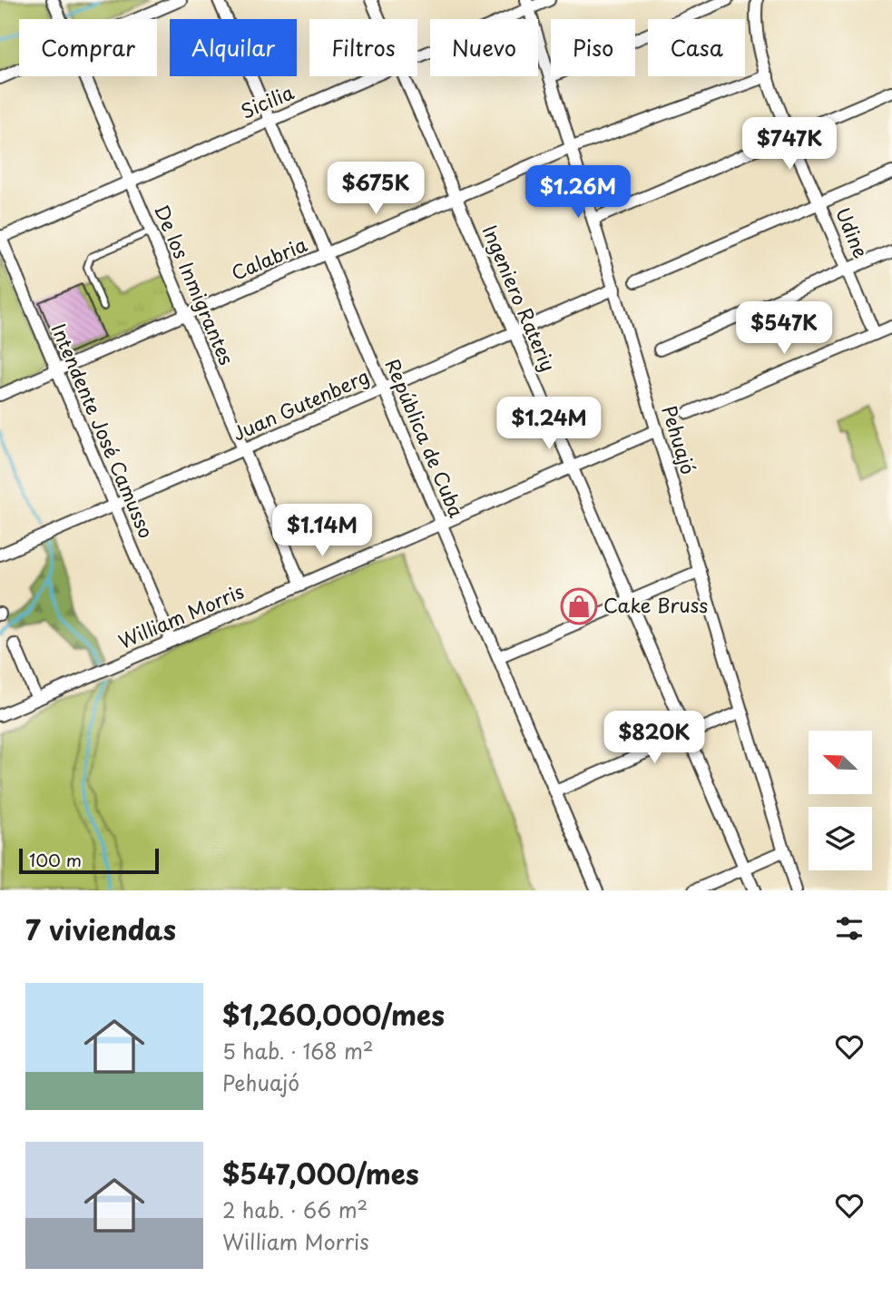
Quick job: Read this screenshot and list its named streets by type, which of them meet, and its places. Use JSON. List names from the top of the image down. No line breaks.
{"streets":{"street":["Sicilia","Udine","Calabria","De los Inmigrantes","Ingeniero Rateriy","Juan Gutenberg","Intendente José Camusso","República de Cuba","Pehuajó","William Morris"]},"crossings":[["Sicilia","De los Inmigrantes"],["Sicilia","Intendente José Camusso"],["Sicilia","República de Cuba"],["Sicilia","Pehuajó"],["Udine","Calabria"],["Calabria","De los Inmigrantes"],["Calabria","Ingeniero Rateriy"],["Calabria","Intendente José Camusso"],["Calabria","República de Cuba"],["Calabria","Pehuajó"],["De los Inmigrantes","Juan Gutenberg"],["De los Inmigrantes","William Morris"],["Ingeniero Rateriy","Juan Gutenberg"],["Ingeniero Rateriy","William Morris"],["Juan Gutenberg","Intendente José Camusso"],["Juan Gutenberg","República de Cuba"],["Juan Gutenberg","Pehuajó"],["Intendente José Camusso","William Morris"],["República de Cuba","William Morris"],["Pehuajó","William Morris"]],"places":{"shop":["Cake Bruss"]},"scale_bar":"100 m","north":"top left","page":{"chip":["Comprar","Alquilar","Filtros","Nuevo","Piso","Casa"],"price":["$747K","$675K","$1.26M","$547K","$1.24M","$1.14M","$820K"],"scale":"100 m","heading":"7 viviendas","list":[{"name":"$1,260,000/mes","note":"5 hab. · 168 m² · Pehuajó"},{"name":"$547,000/mes","note":"2 hab. · 66 m² · William Morris"}]}}
